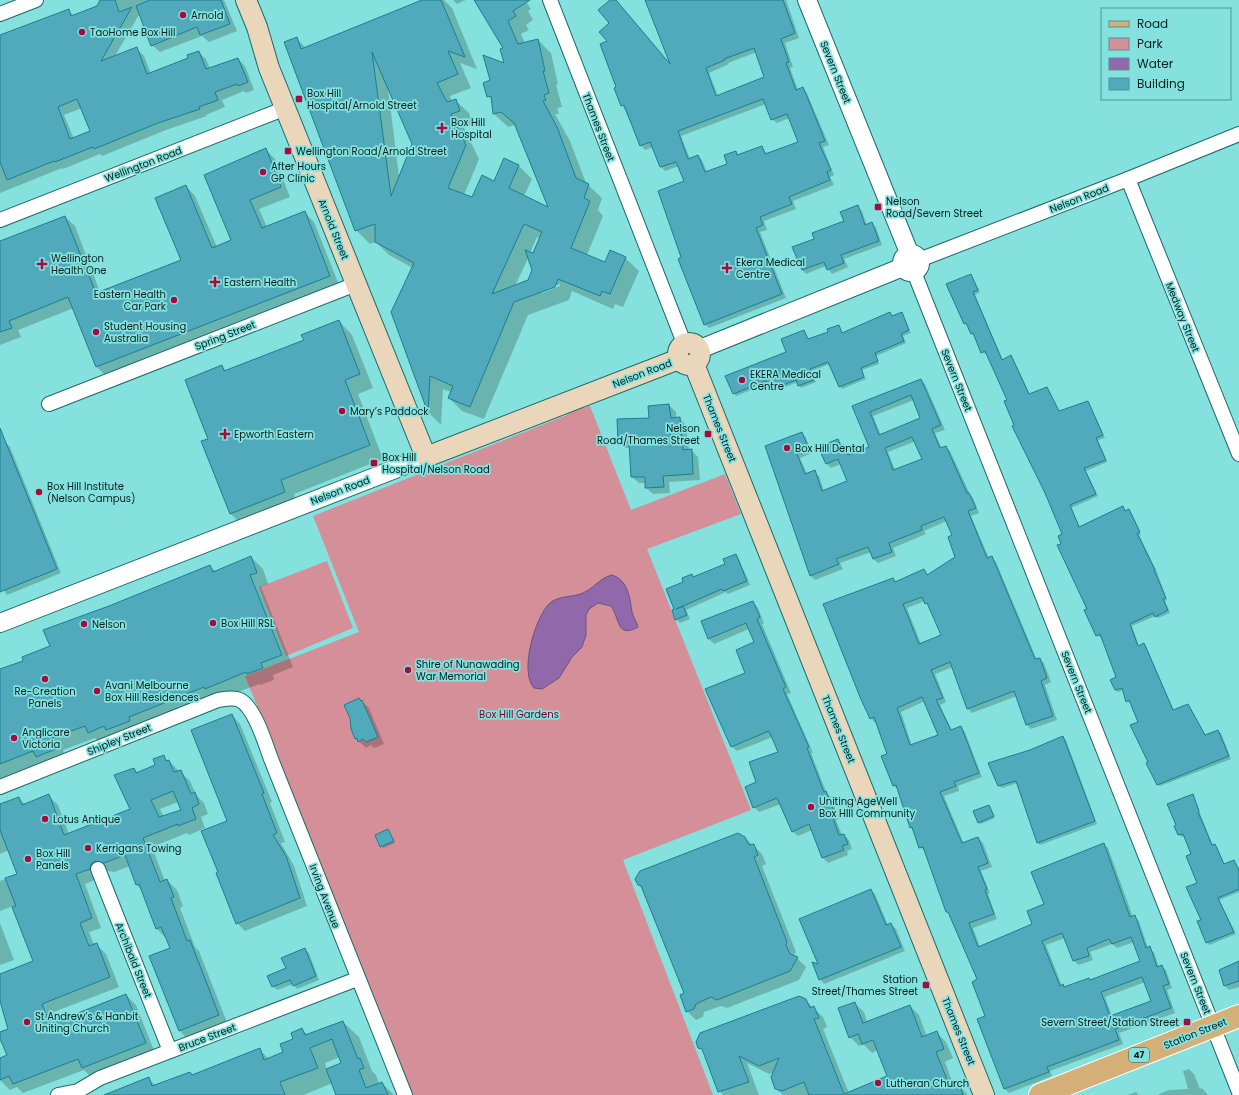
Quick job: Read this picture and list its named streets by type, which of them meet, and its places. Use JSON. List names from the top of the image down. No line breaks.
{"streets":{"main road":["Thames Street","Nelson Road","Arnold Street","Station Street","47"],"street":["Severn Street","Wellington Road","Medway Street","Spring Street","Shipley Street","Irving Avenue","Archibald Street","Bruce Street"]},"crossings":[["Severn Street","Nelson Road"],["Severn Street","Station Street"],["Thames Street","Nelson Road"],["Wellington Road","Arnold Street"],["Nelson Road","Arnold Street"],["Nelson Road","Medway Street"],["Arnold Street","Spring Street"],["Shipley Street","Irving Avenue"],["Irving Avenue","Bruce Street"],["Archibald Street","Bruce Street"]],"parks":["Box Hill Gardens"],"places":{"other":["Arnold","TaoHome Box Hill","After Hours GP Clinic","Eastern Health Car Park","Student Housing Australia","EKERA Medical Centre","Mary’s Paddock","Box Hill Dental","Box Hill Institute (Nelson Campus)","Box Hill RSL","Nelson","Shire of Nunawading War Memorial","Re-Creation Panels","Avani Melbourne Box Hill Residences","Anglicare Victoria","Uniting AgeWell Box HIll Community","Lotus Antique","Kerrigans Towing","Box Hill Panels","St Andrew’s & Hanbit Uniting Church","Lutheran Church"],"transit":["Box Hill Hospital/Arnold Street","Wellington Road/Arnold Street","Nelson Road/Severn Street","Nelson Road/Thames Street","Box Hill Hospital/Nelson Road","Station Street/Thames Street","Severn Street/Station Street"],"health":["Box Hill Hospital","Wellington Health One","Ekera Medical Centre","Eastern Health","Epworth Eastern"]},"legend":["Road","Park","Water","Building"]}
